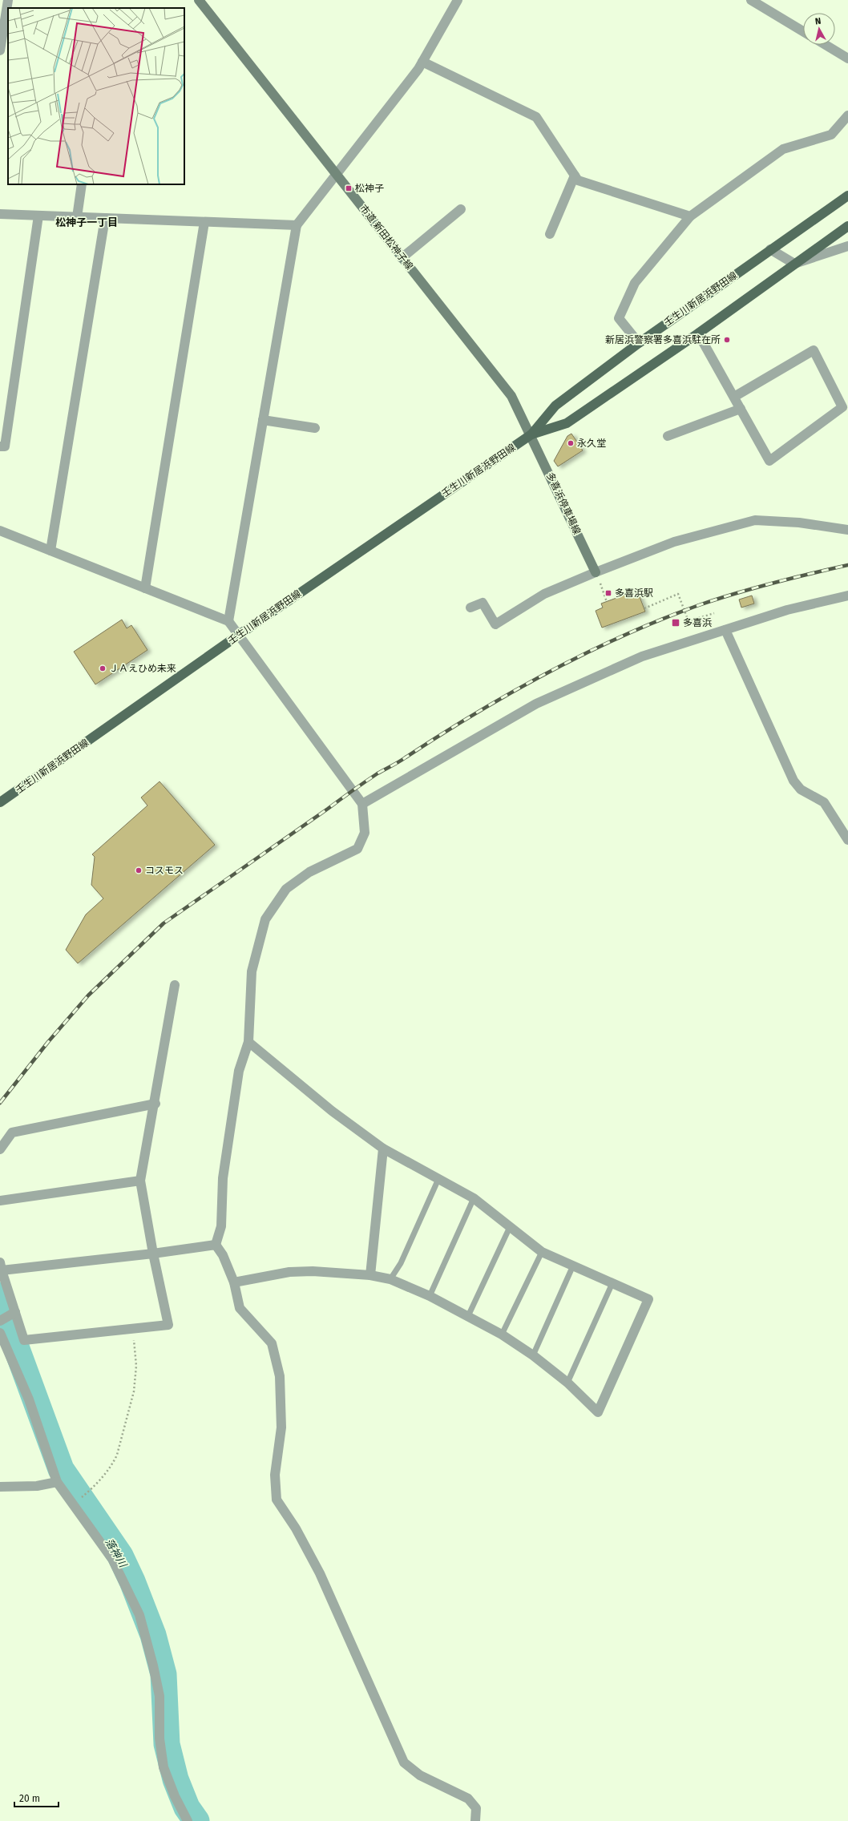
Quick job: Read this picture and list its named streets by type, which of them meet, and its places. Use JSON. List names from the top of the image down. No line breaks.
{"streets":{"main road":["壬生川新居浜野田線"],"street":["市道 新田松神子線","多喜浜停車場線"]},"crossings":[["市道 新田松神子線","壬生川新居浜野田線"],["市道 新田松神子線","多喜浜停車場線"],["壬生川新居浜野田線","多喜浜停車場線"]],"districts":["松神子一丁目"],"water":["落神川"],"places":{"transit":["松神子","多喜浜駅","多喜浜"],"other":["新居浜警察署多喜浜駐在所","永久堂","ＪＡえひめ未来","コスモス"]},"scale_bar":"20 m","north":"top"}
